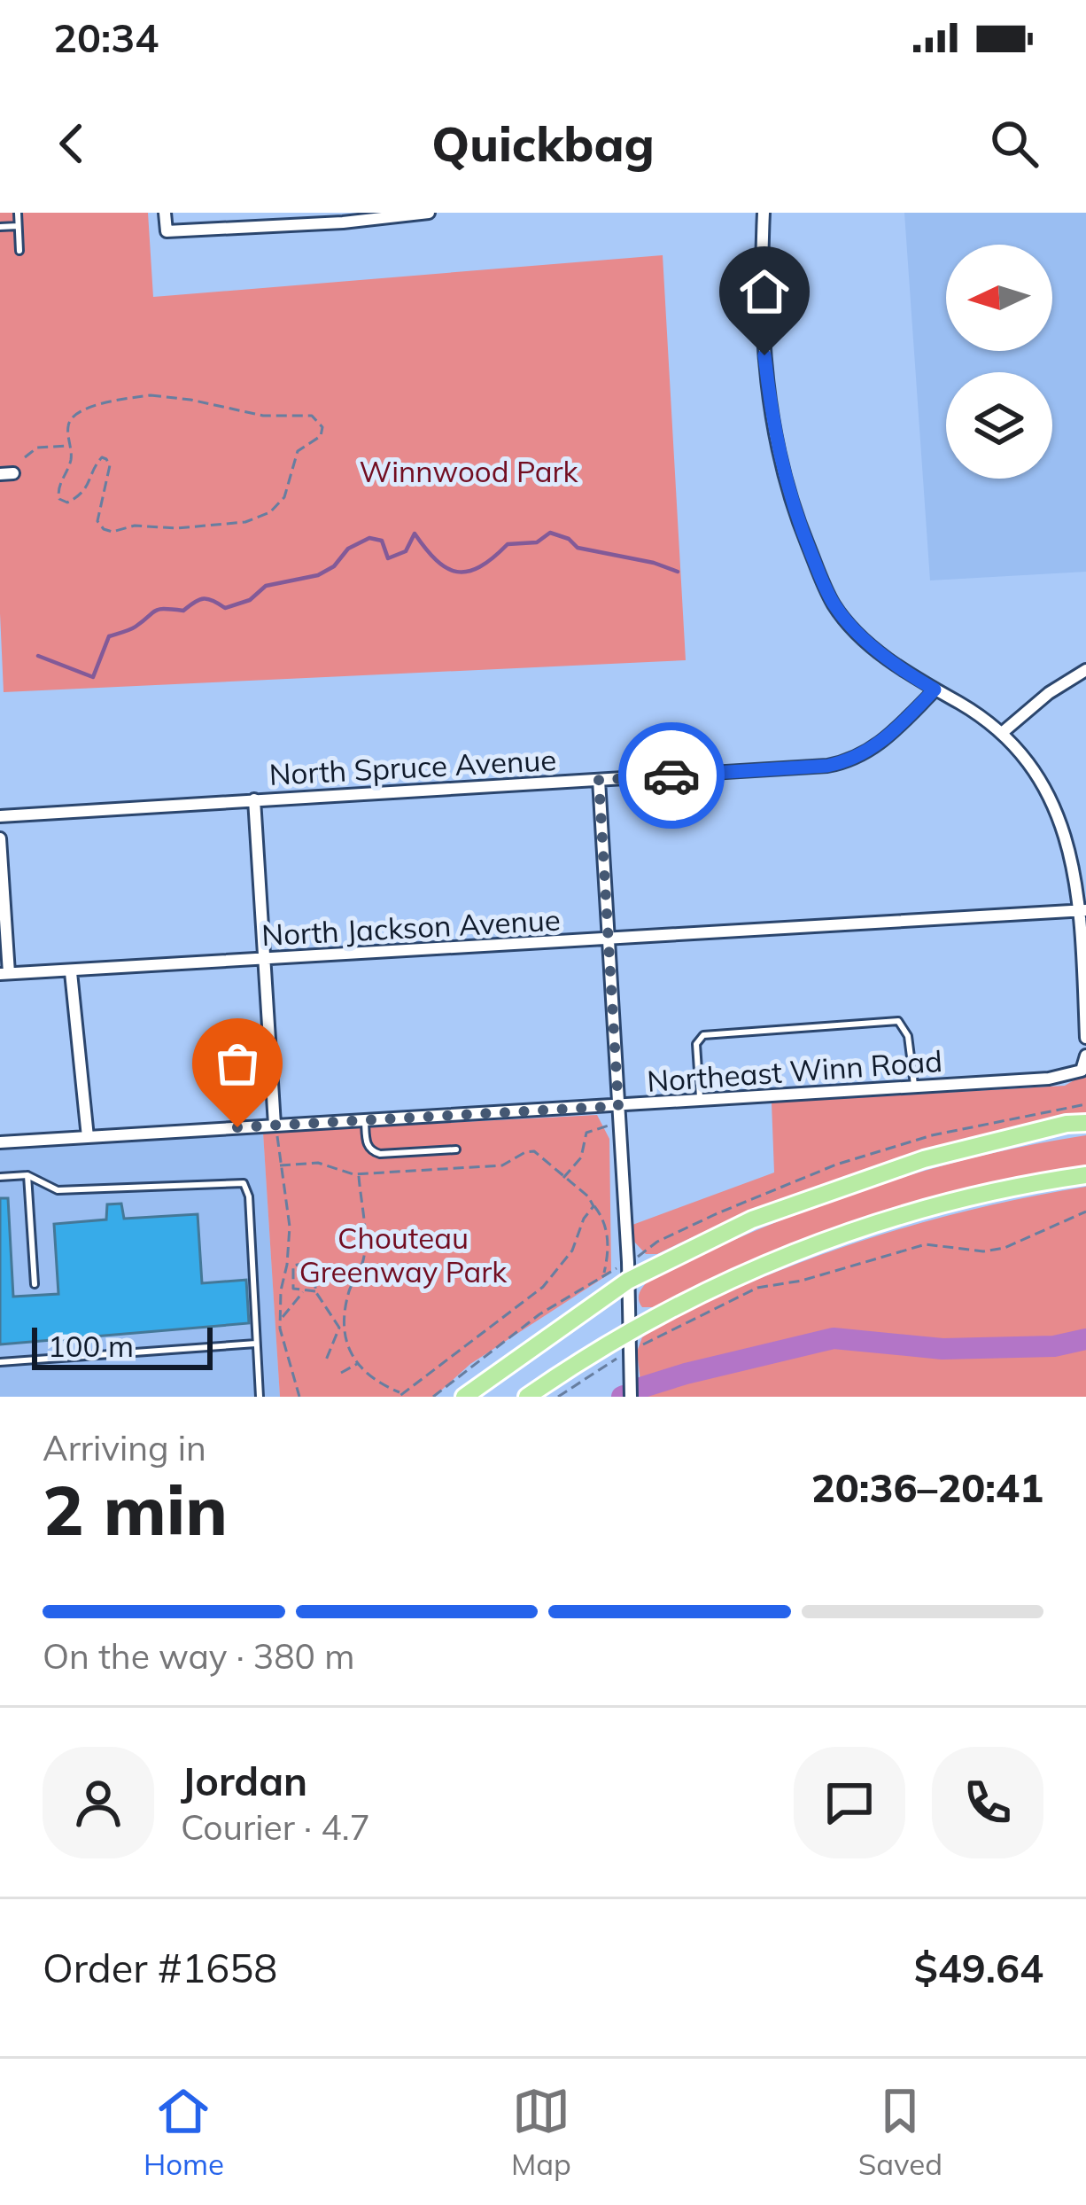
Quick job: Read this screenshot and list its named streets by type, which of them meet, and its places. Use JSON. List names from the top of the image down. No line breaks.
{"streets":{"street":["North Spruce Avenue","North Jackson Avenue","Northeast Winn Road"]},"parks":["Winnwood Park","Chouteau Greenway Park"],"scale_bar":"100 m","north":"left","page":{"status":"20:34","header":"Quickbag","scale":"100 m","heading":["2 min","Arriving in","20:36–20:41"],"panel":["Jordan","Courier · 4.7","Order #1658","$49.64"],"bar":"On the way · 380 m","tabs":["Home","Map","Saved"]}}
